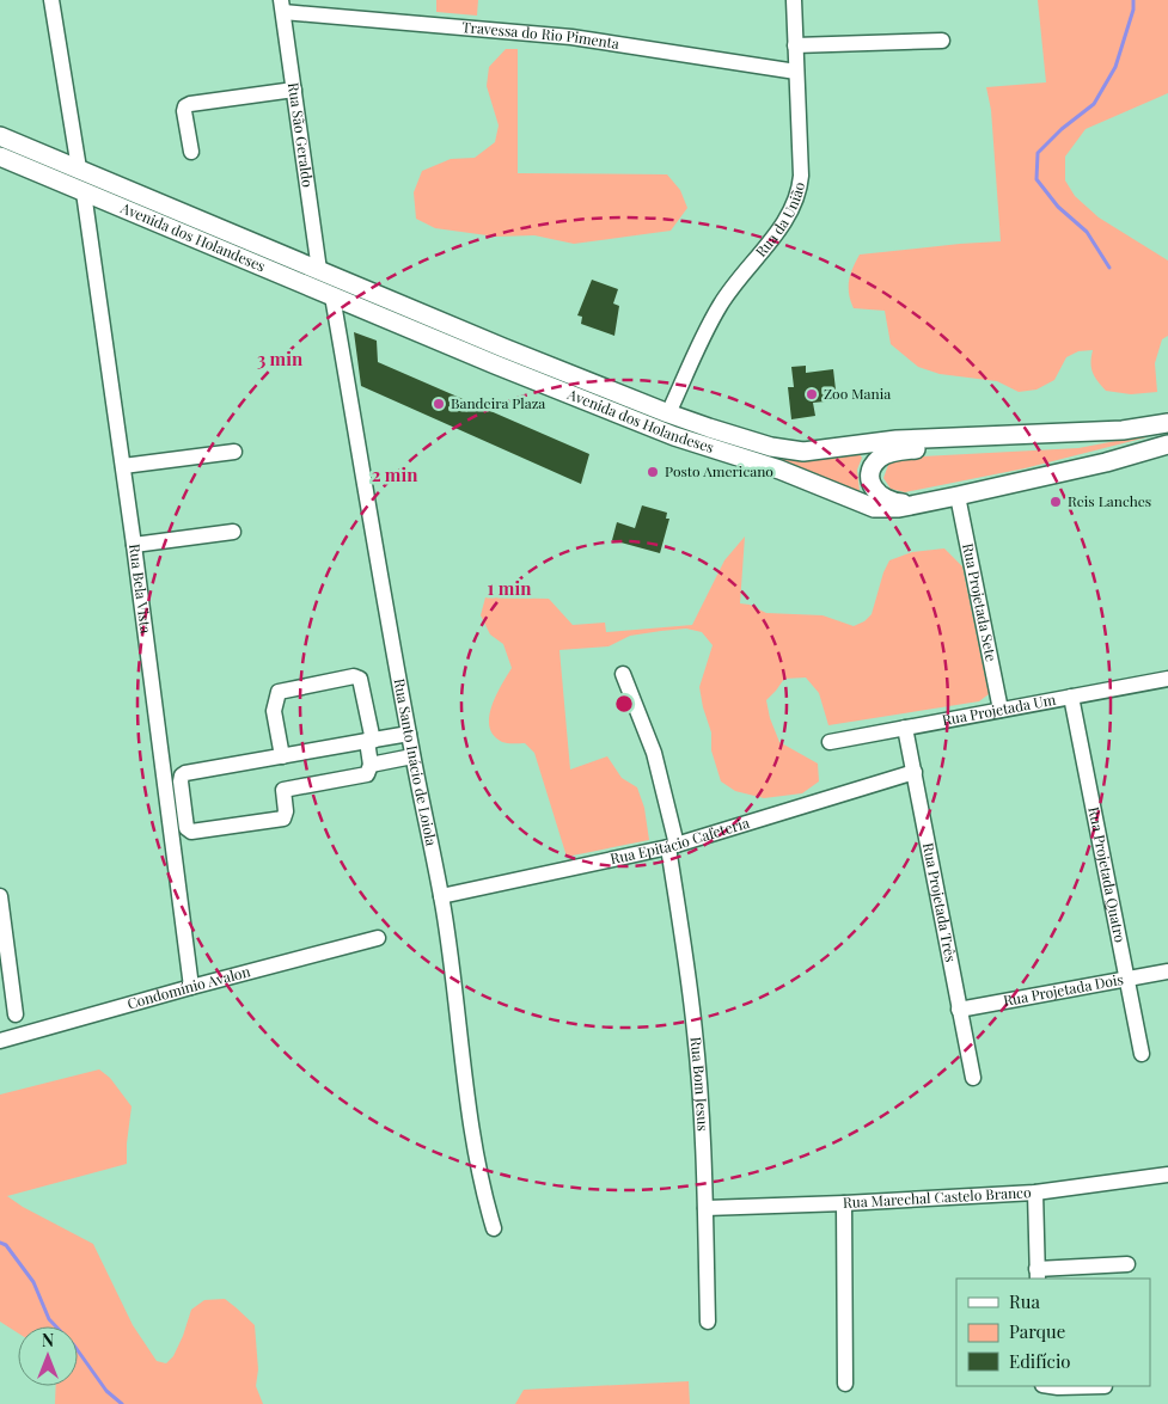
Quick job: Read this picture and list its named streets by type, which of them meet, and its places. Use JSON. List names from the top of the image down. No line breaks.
{"streets":{"main road":["Avenida dos Holandeses"],"street":["Travessa do Rio Pimenta","Rua São Geraldo","Rua da União","Rua Bela Vista","Rua Projetada Sete","Rua Projetada Um","Rua Santo Inácio de Loiola","Rua Epitácio Cafeteria","Rua Projetada Quatro","Rua Projetada Três","Condomínio Avalon","Rua Projetada Dois","Rua Bom Jesus","Rua Marechal Castelo Branco"]},"crossings":[["Travessa do Rio Pimenta","Rua São Geraldo"],["Travessa do Rio Pimenta","Rua da União"],["Rua São Geraldo","Avenida dos Holandeses"],["Rua da União","Avenida dos Holandeses"],["Avenida dos Holandeses","Rua Bela Vista"],["Avenida dos Holandeses","Rua Projetada Sete"],["Avenida dos Holandeses","Rua Santo Inácio de Loiola"],["Rua Bela Vista","Condomínio Avalon"],["Rua Projetada Sete","Rua Projetada Um"],["Rua Projetada Um","Rua Projetada Quatro"],["Rua Projetada Um","Rua Projetada Três"],["Rua Santo Inácio de Loiola","Rua Epitácio Cafeteria"],["Rua Epitácio Cafeteria","Rua Projetada Três"],["Rua Epitácio Cafeteria","Rua Bom Jesus"],["Rua Projetada Quatro","Rua Projetada Dois"],["Rua Projetada Três","Rua Projetada Dois"],["Rua Bom Jesus","Rua Marechal Castelo Branco"]],"places":["Zoo Mania","Bandeira Plaza","Posto Americano","Reis Lanches"],"legend":["Rua","Parque","Edifício"],"north":"top","rings":["3 min","2 min","1 min"]}
